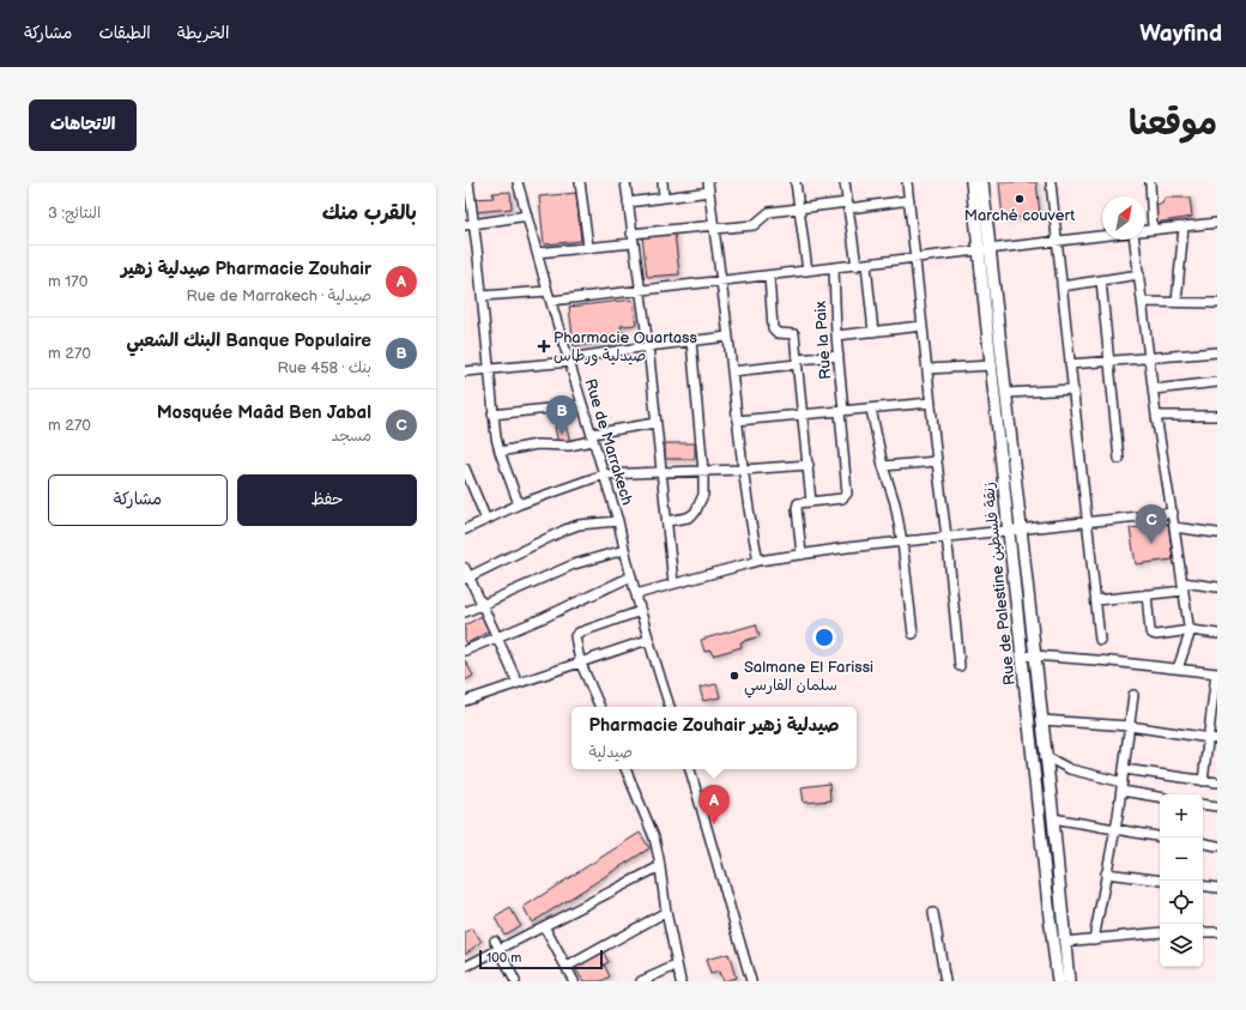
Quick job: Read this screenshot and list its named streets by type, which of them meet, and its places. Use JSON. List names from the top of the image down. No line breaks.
{"streets":{"main road":["Rue de Palestine زنقة فلسطين"],"street":["Rue la Paix","Rue de Marrakech"]},"places":{"other":["Marché couvert","Salmane El Farissi سلمان الفارسي"],"health":["Pharmacie Ouartass صيدلية ورطاس"]},"scale_bar":"100 m","north":"top right","page":{"header":"Wayfind","nav":["الخريطة","الطبقات","مشاركة"],"title":"موقعنا","buttons":["الاتجاهات",["حفظ","مشاركة"]],"heading":["بالقرب منك","النتائج: 3"],"list":[{"mark":"A","name":"Pharmacie Zouhair صيدلية زهير","note":"صيدلية · Rue de Marrakech","value":"170 m"},{"mark":"B","name":"Banque Populaire البنك الشعبي","note":"بنك · Rue 458","value":"270 m"},{"mark":"C","name":"Mosquée Maâd Ben Jabal","note":"مسجد","value":"270 m"}],"pins":["B","C","A"],"popup":["Pharmacie Zouhair صيدلية زهير","صيدلية"],"map_buttons":["+","−"],"scale":"100 m"}}
